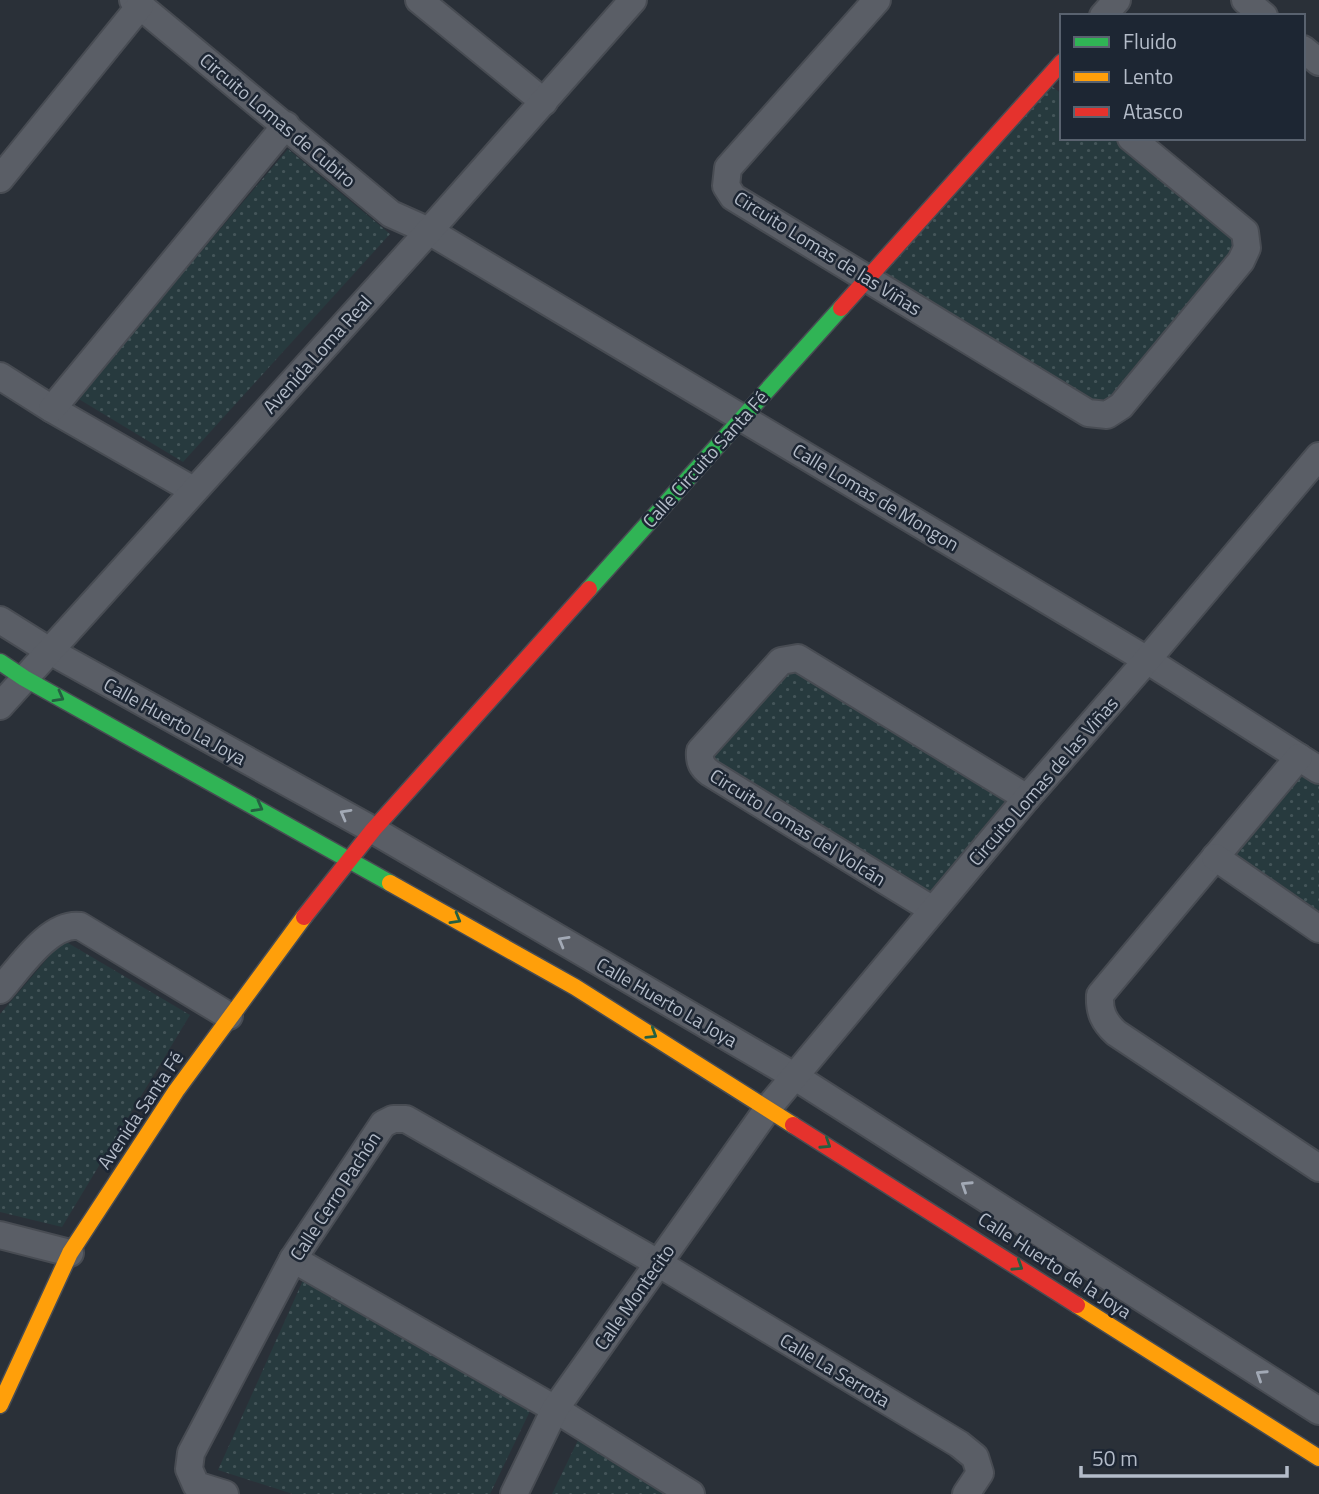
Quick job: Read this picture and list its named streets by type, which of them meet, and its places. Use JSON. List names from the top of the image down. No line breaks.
{"streets":{"street":["Circuito Lomas de Cubiro","Circuito Lomas de las Viñas","Avenida Loma Real","Calle Circuito Santa Fé","Calle Lomas de Mongon","Calle Huerto La Joya","Circuito Lomas del Volcán","Avenida Santa Fé","Calle Cerro Pachón","Calle Huerto de la Joya","Calle Montecito","Calle La Serrota"]},"crossings":[["Circuito Lomas de Cubiro","Avenida Loma Real"],["Circuito Lomas de Cubiro","Calle Lomas de Mongon"],["Circuito Lomas de las Viñas","Calle Circuito Santa Fé"],["Circuito Lomas de las Viñas","Calle Lomas de Mongon"],["Circuito Lomas de las Viñas","Calle Huerto La Joya"],["Circuito Lomas de las Viñas","Circuito Lomas del Volcán"],["Circuito Lomas de las Viñas","Calle Huerto de la Joya"],["Circuito Lomas de las Viñas","Calle Montecito"],["Avenida Loma Real","Calle Lomas de Mongon"],["Avenida Loma Real","Calle Huerto La Joya"],["Calle Circuito Santa Fé","Calle Lomas de Mongon"],["Calle Circuito Santa Fé","Calle Huerto La Joya"],["Calle Circuito Santa Fé","Avenida Santa Fé"],["Calle Huerto La Joya","Avenida Santa Fé"],["Calle Huerto La Joya","Calle Huerto de la Joya"],["Calle Huerto La Joya","Calle Montecito"],["Calle Cerro Pachón","Calle Montecito"],["Calle Cerro Pachón","Calle La Serrota"],["Calle Huerto de la Joya","Calle Montecito"],["Calle Montecito","Calle La Serrota"]],"one_way":["Calle Huerto de la Joya"],"legend":["Fluido","Lento","Atasco"],"scale_bar":"50 m"}
